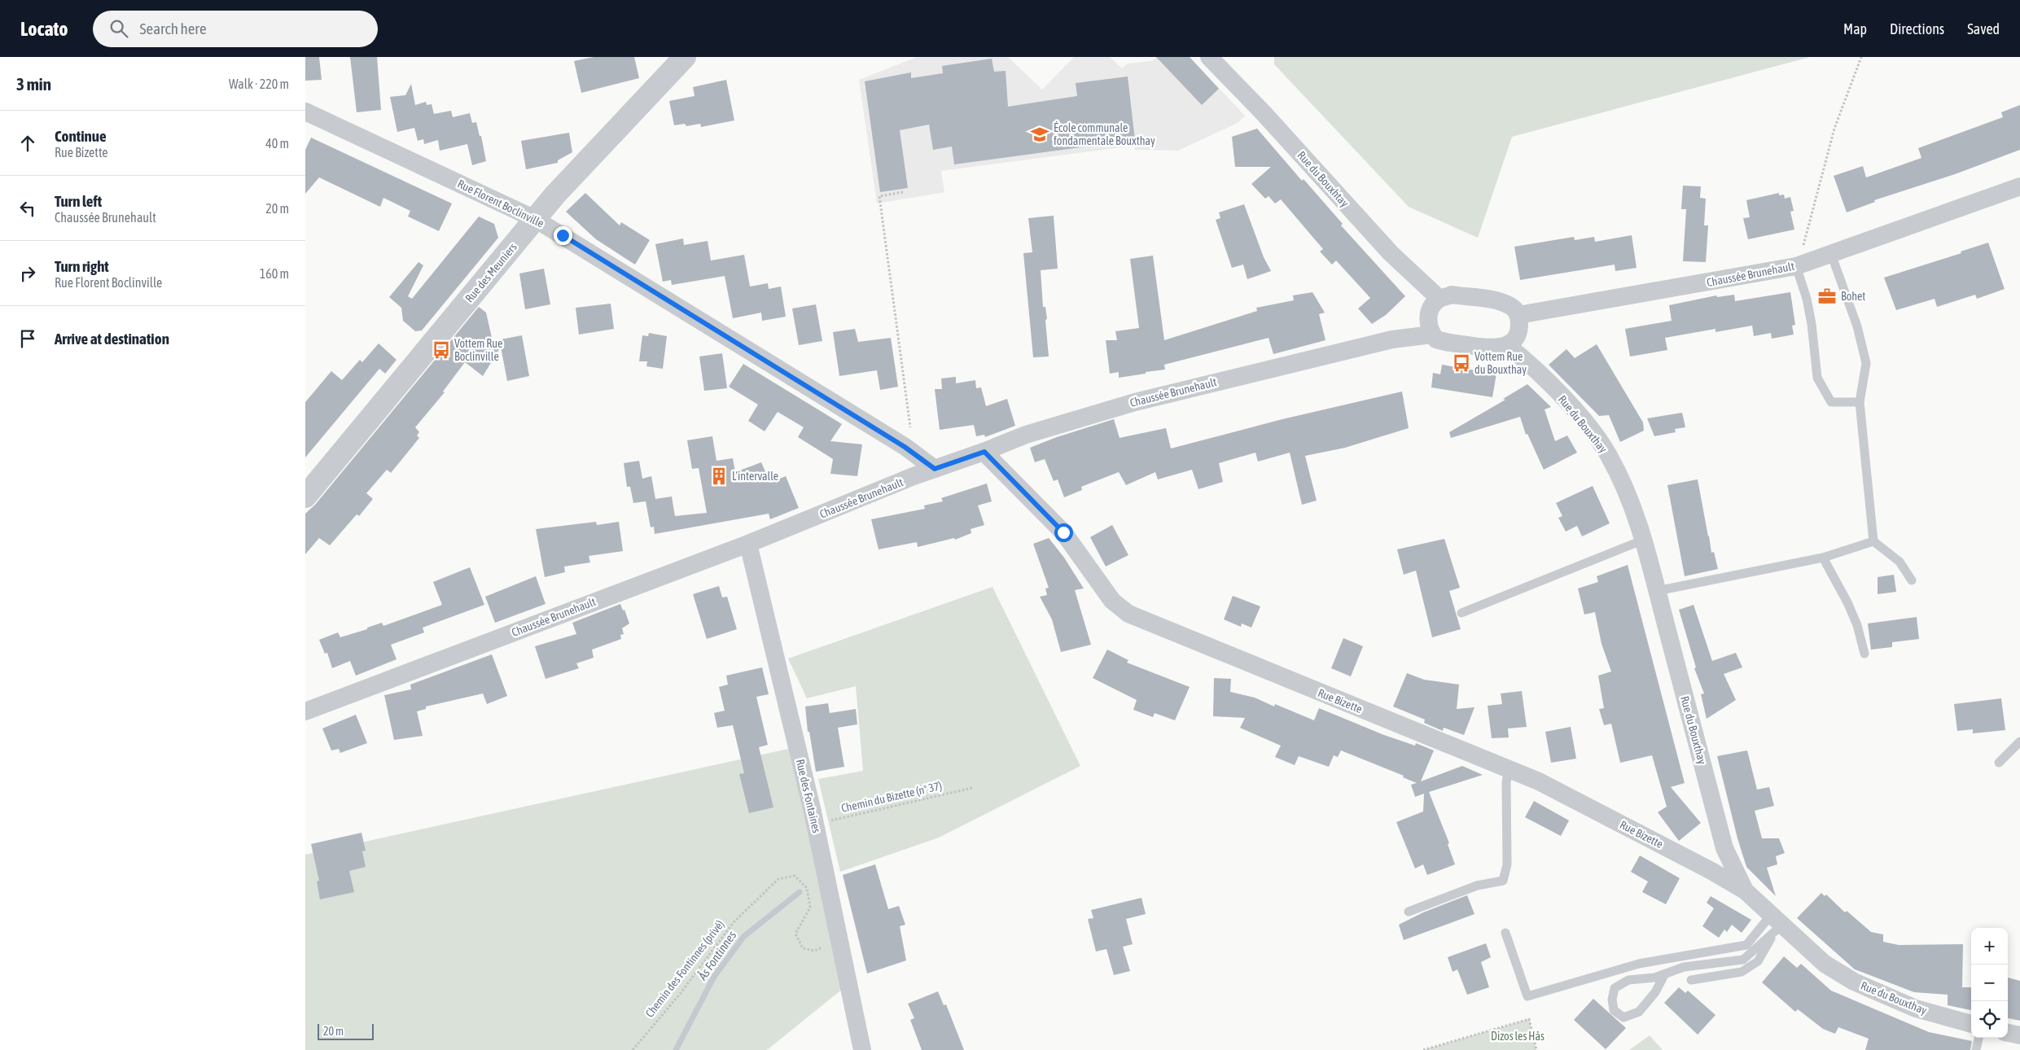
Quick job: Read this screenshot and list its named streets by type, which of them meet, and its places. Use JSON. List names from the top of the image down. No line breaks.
{"streets":{"street":["Rue du Bouxhtay","Rue Florent Boclinville","Rue des Meuniers","Chaussée Brunehault","Rue du Bouxthay","Rue Bizette","Rue des Fontaines"],"path":["Chemin du Bizette (n° 37)","Chemin des Fontinnes (privé)"]},"crossings":[["Rue Florent Boclinville","Rue des Meuniers"],["Rue Florent Boclinville","Chaussée Brunehault"],["Chaussée Brunehault","Rue Bizette"],["Chaussée Brunehault","Rue des Fontaines"],["Rue du Bouxthay","Rue Bizette"],["Rue des Fontaines","Chemin du Bizette (n° 37)"],["Rue des Fontaines","Chemin des Fontinnes (privé)"]],"water":["Ås Fontinnes"],"parks":["Dizos les Hås"],"places":{"school or university":["École communale fondamentale Bouxthay"],"office":["Bohet"],"bus stop":["Vottem Rue Boclinville","Vottem Rue du Bouxthay"],"building":["L'intervalle"]},"scale_bar":"20 m","page":{"header":"Locato","search":"Search here","nav":["Map","Directions","Saved"],"heading":["3 min","Walk · 220 m"],"list":[["Continue","Rue Bizette","40 m"],["Turn left","Chaussée Brunehault","20 m"],["Turn right","Rue Florent Boclinville","160 m"],"Arrive at destination"],"map_buttons":["+","−"],"scale":"20 m"}}
